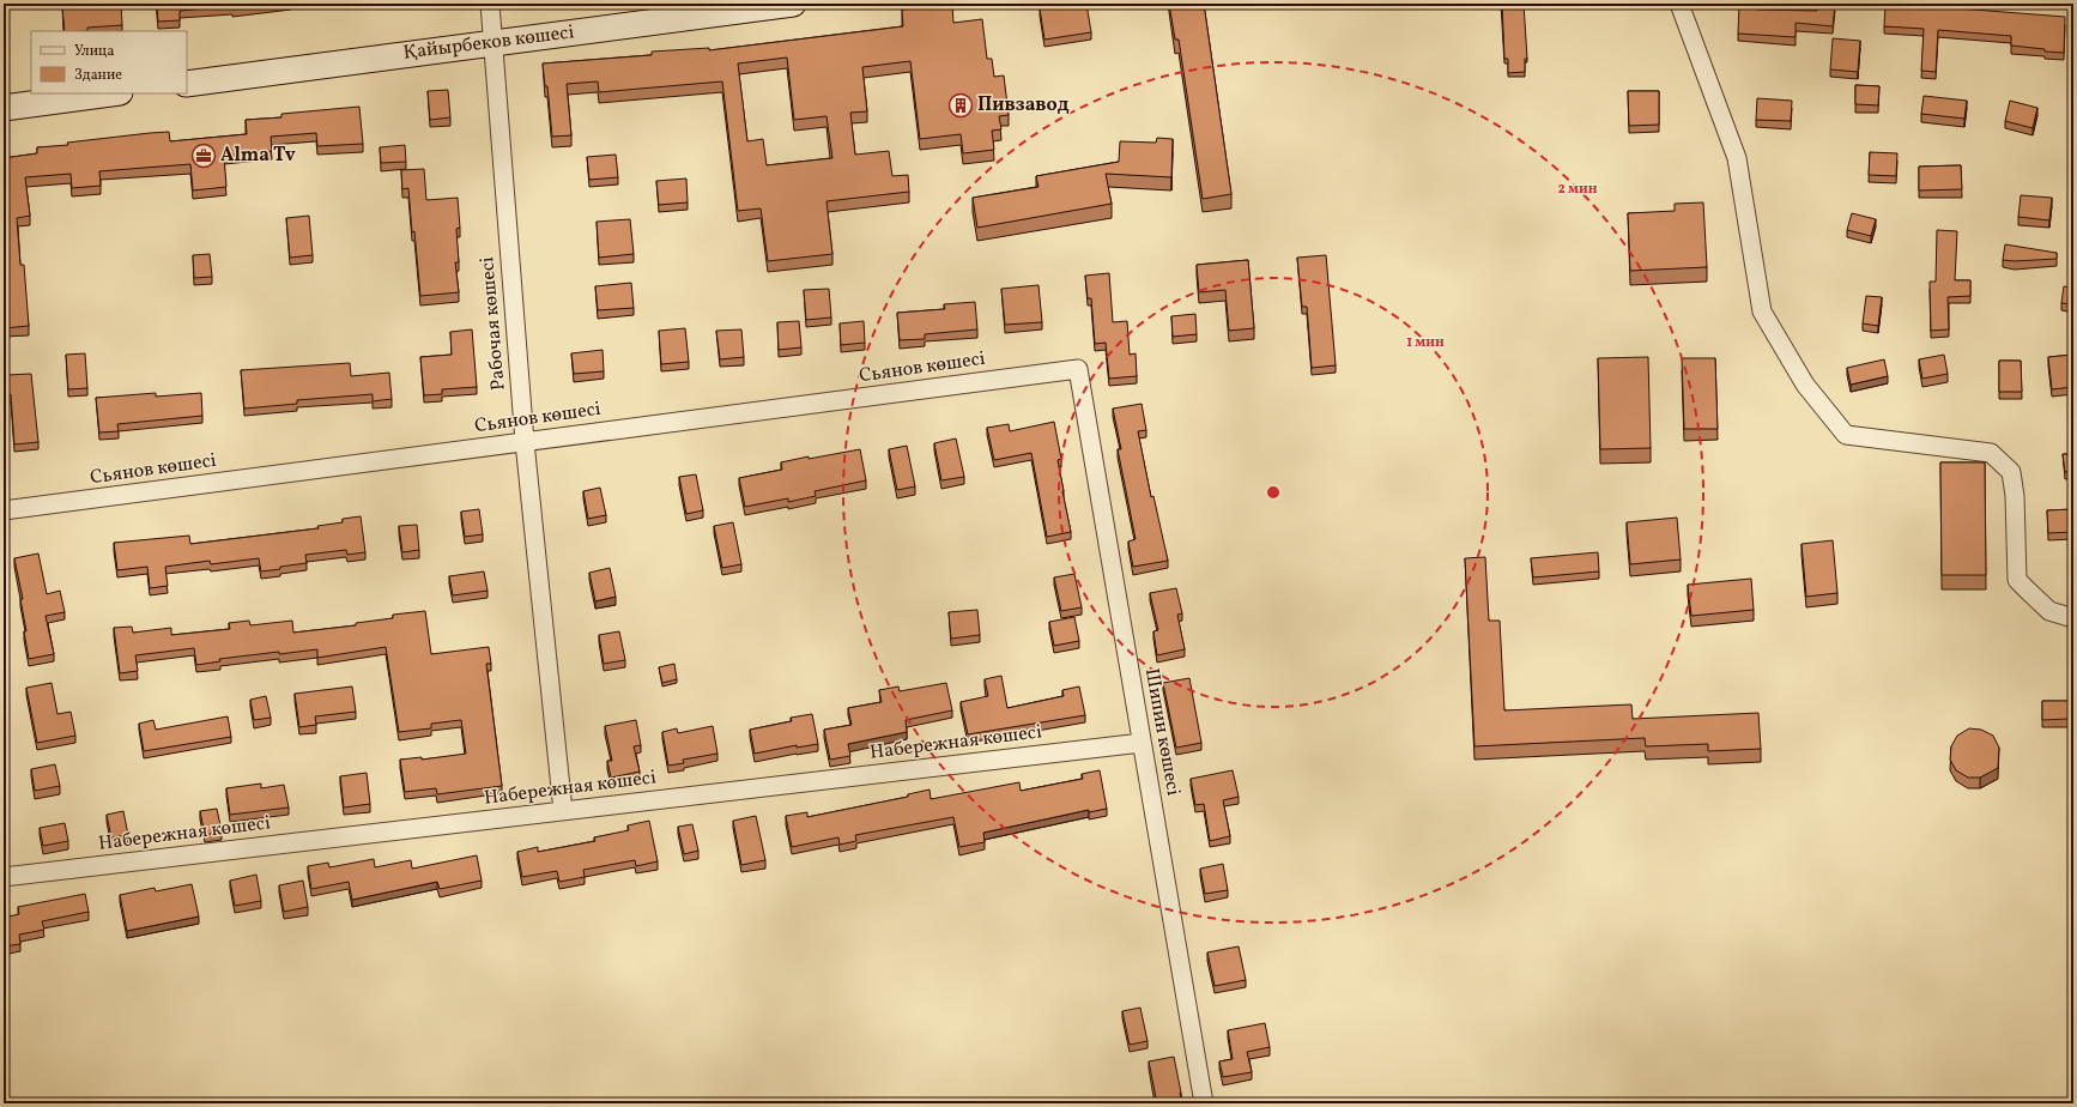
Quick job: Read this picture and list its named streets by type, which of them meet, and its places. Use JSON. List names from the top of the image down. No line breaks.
{"streets":{"main road":["Қайырбеков көшесі"],"street":["Рабочая көшесі","Сьянов көшесі","Шипин көшесі","Набережная көшесі"]},"crossings":[["Қайырбеков көшесі","Рабочая көшесі"],["Рабочая көшесі","Сьянов көшесі"],["Рабочая көшесі","Набережная көшесі"],["Сьянов көшесі","Шипин көшесі"],["Шипин көшесі","Набережная көшесі"]],"places":{"building":["Пивзавод"],"office":["Alma Tv"]},"legend":["Улица","Здание"],"rings":["2 мин","1 мин"]}
